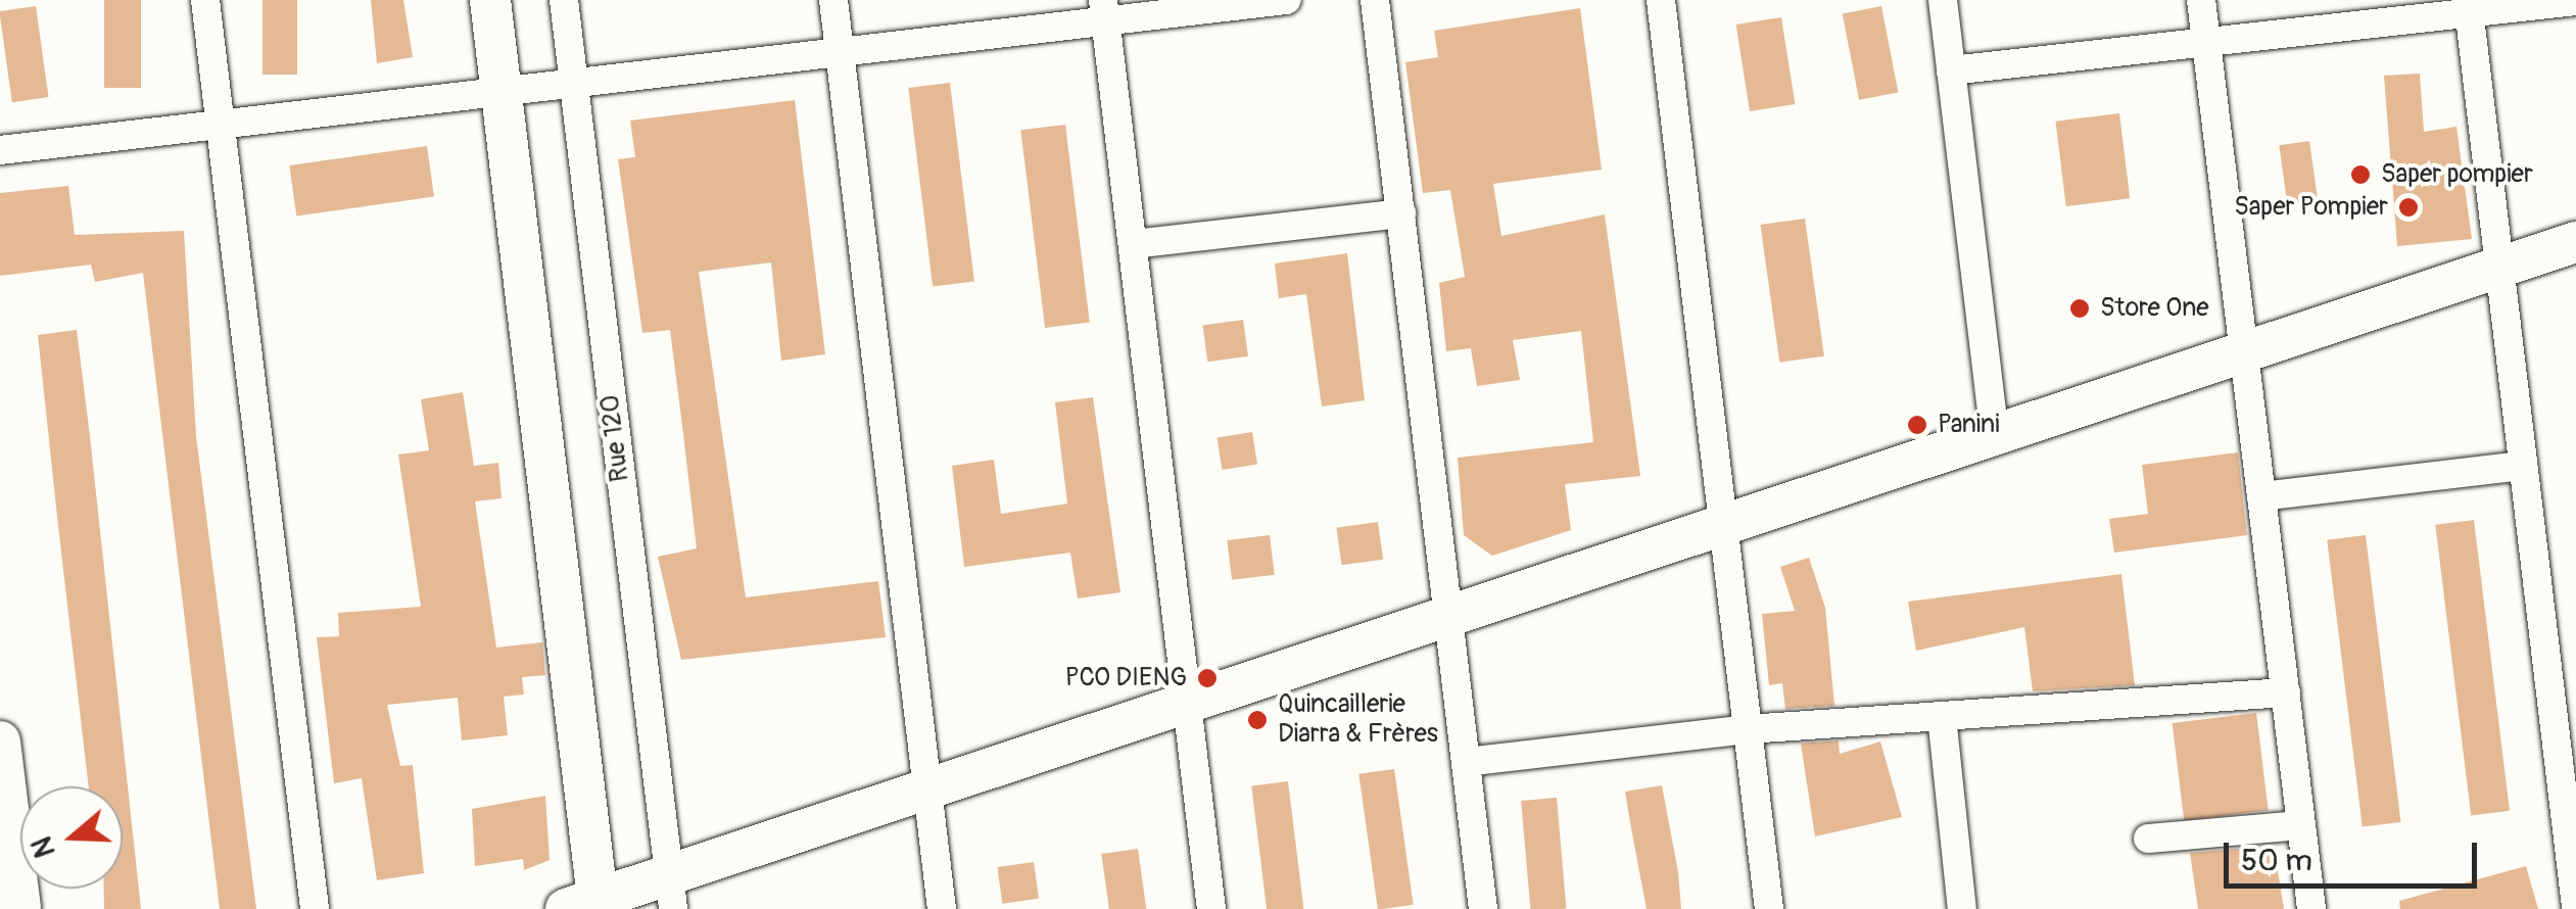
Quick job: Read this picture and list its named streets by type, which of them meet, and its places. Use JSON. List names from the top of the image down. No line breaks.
{"streets":{"street":["Rue 120"]},"places":["Saper pompier","Saper Pompier","Store One","Panini","PCO DIENG","Quincaillerie Diarra & Frères"],"scale_bar":"50 m","north":"left"}
